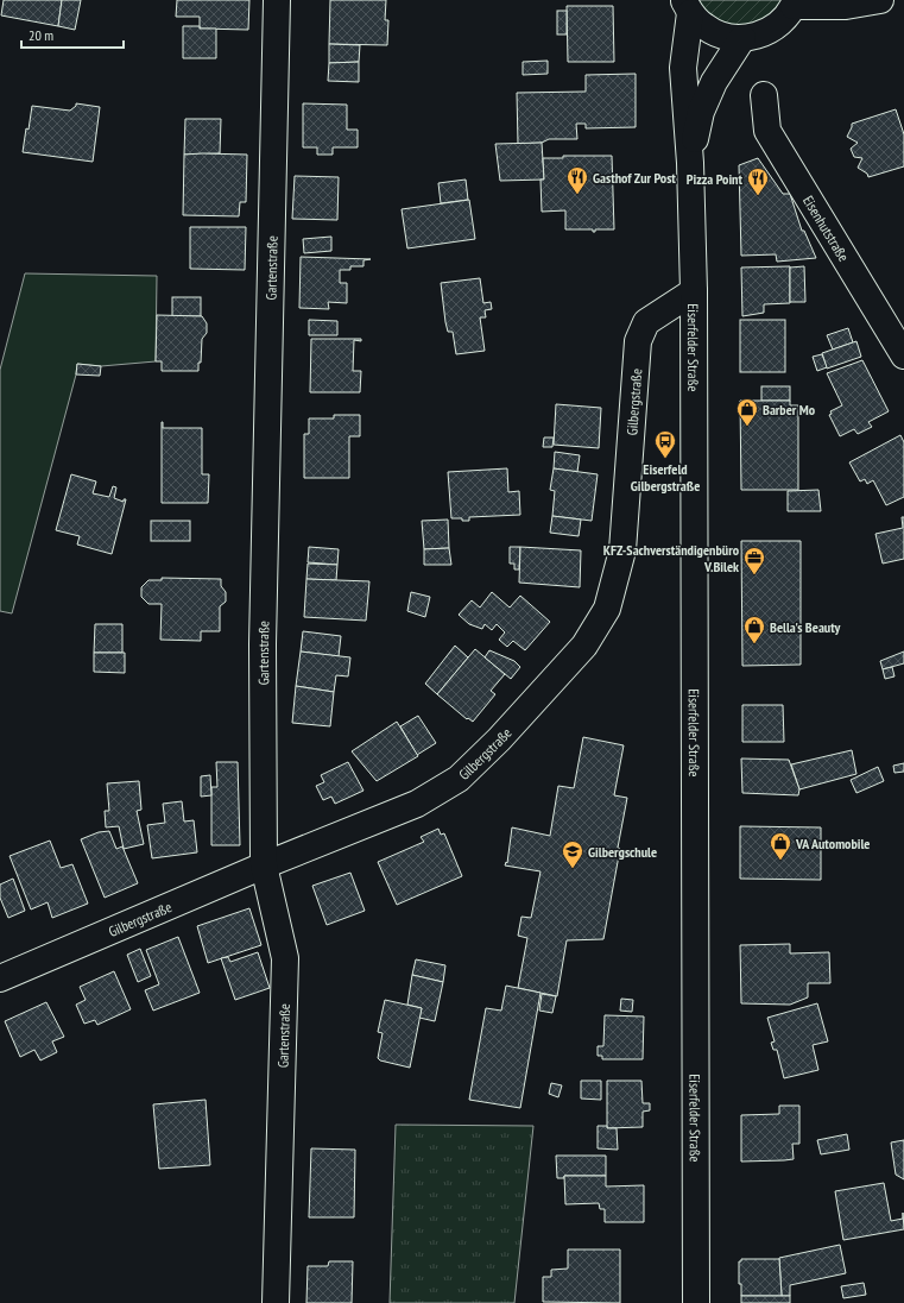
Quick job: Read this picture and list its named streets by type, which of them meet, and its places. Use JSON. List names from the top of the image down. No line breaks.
{"streets":{"main road":["Eisenhutstraße","Gartenstraße","Eiserfelder Straße","Gilbergstraße"]},"crossings":[["Gartenstraße","Gilbergstraße"],["Eiserfelder Straße","Gilbergstraße"]],"places":{"restaurant":["Gasthof Zur Post","Pizza Point"],"shop":["Barber Mo","Bella's Beauty","VA Automobile"],"bus stop":["Eiserfeld Gilbergstraße"],"office":["KFZ-Sachverständigenbüro V.Bilek"],"school or university":["Gilbergschule"]},"scale_bar":"20 m"}
